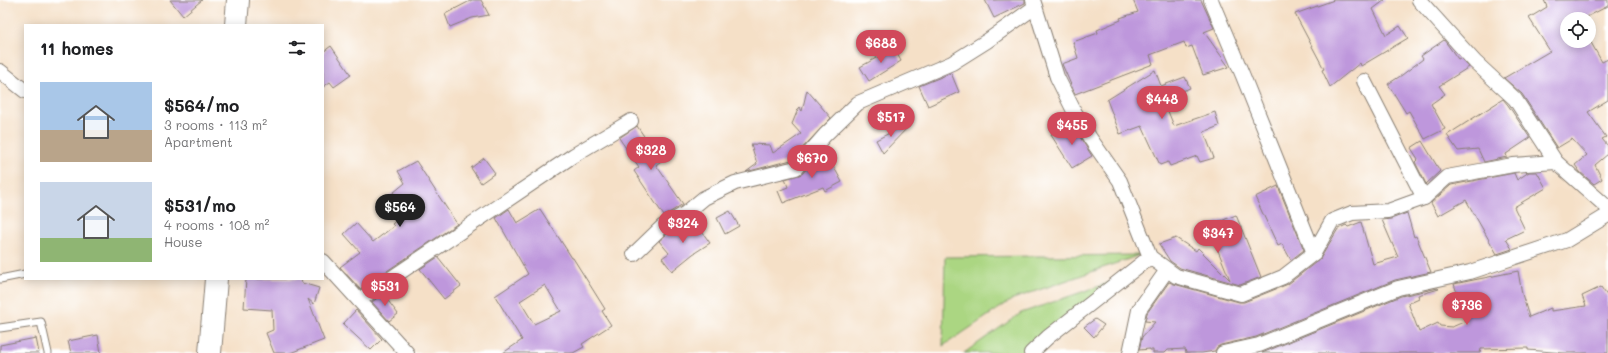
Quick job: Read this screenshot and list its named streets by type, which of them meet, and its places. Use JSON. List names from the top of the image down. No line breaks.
{"page":{"heading":"11 homes","price":["$688","$448","$517","$455","$328","$670","$564","$324","$347","$531","$736"],"list":[{"name":"$564/mo","note":"3 rooms · 113 m² · Apartment"},{"name":"$531/mo","note":"4 rooms · 108 m² · House"}]}}
